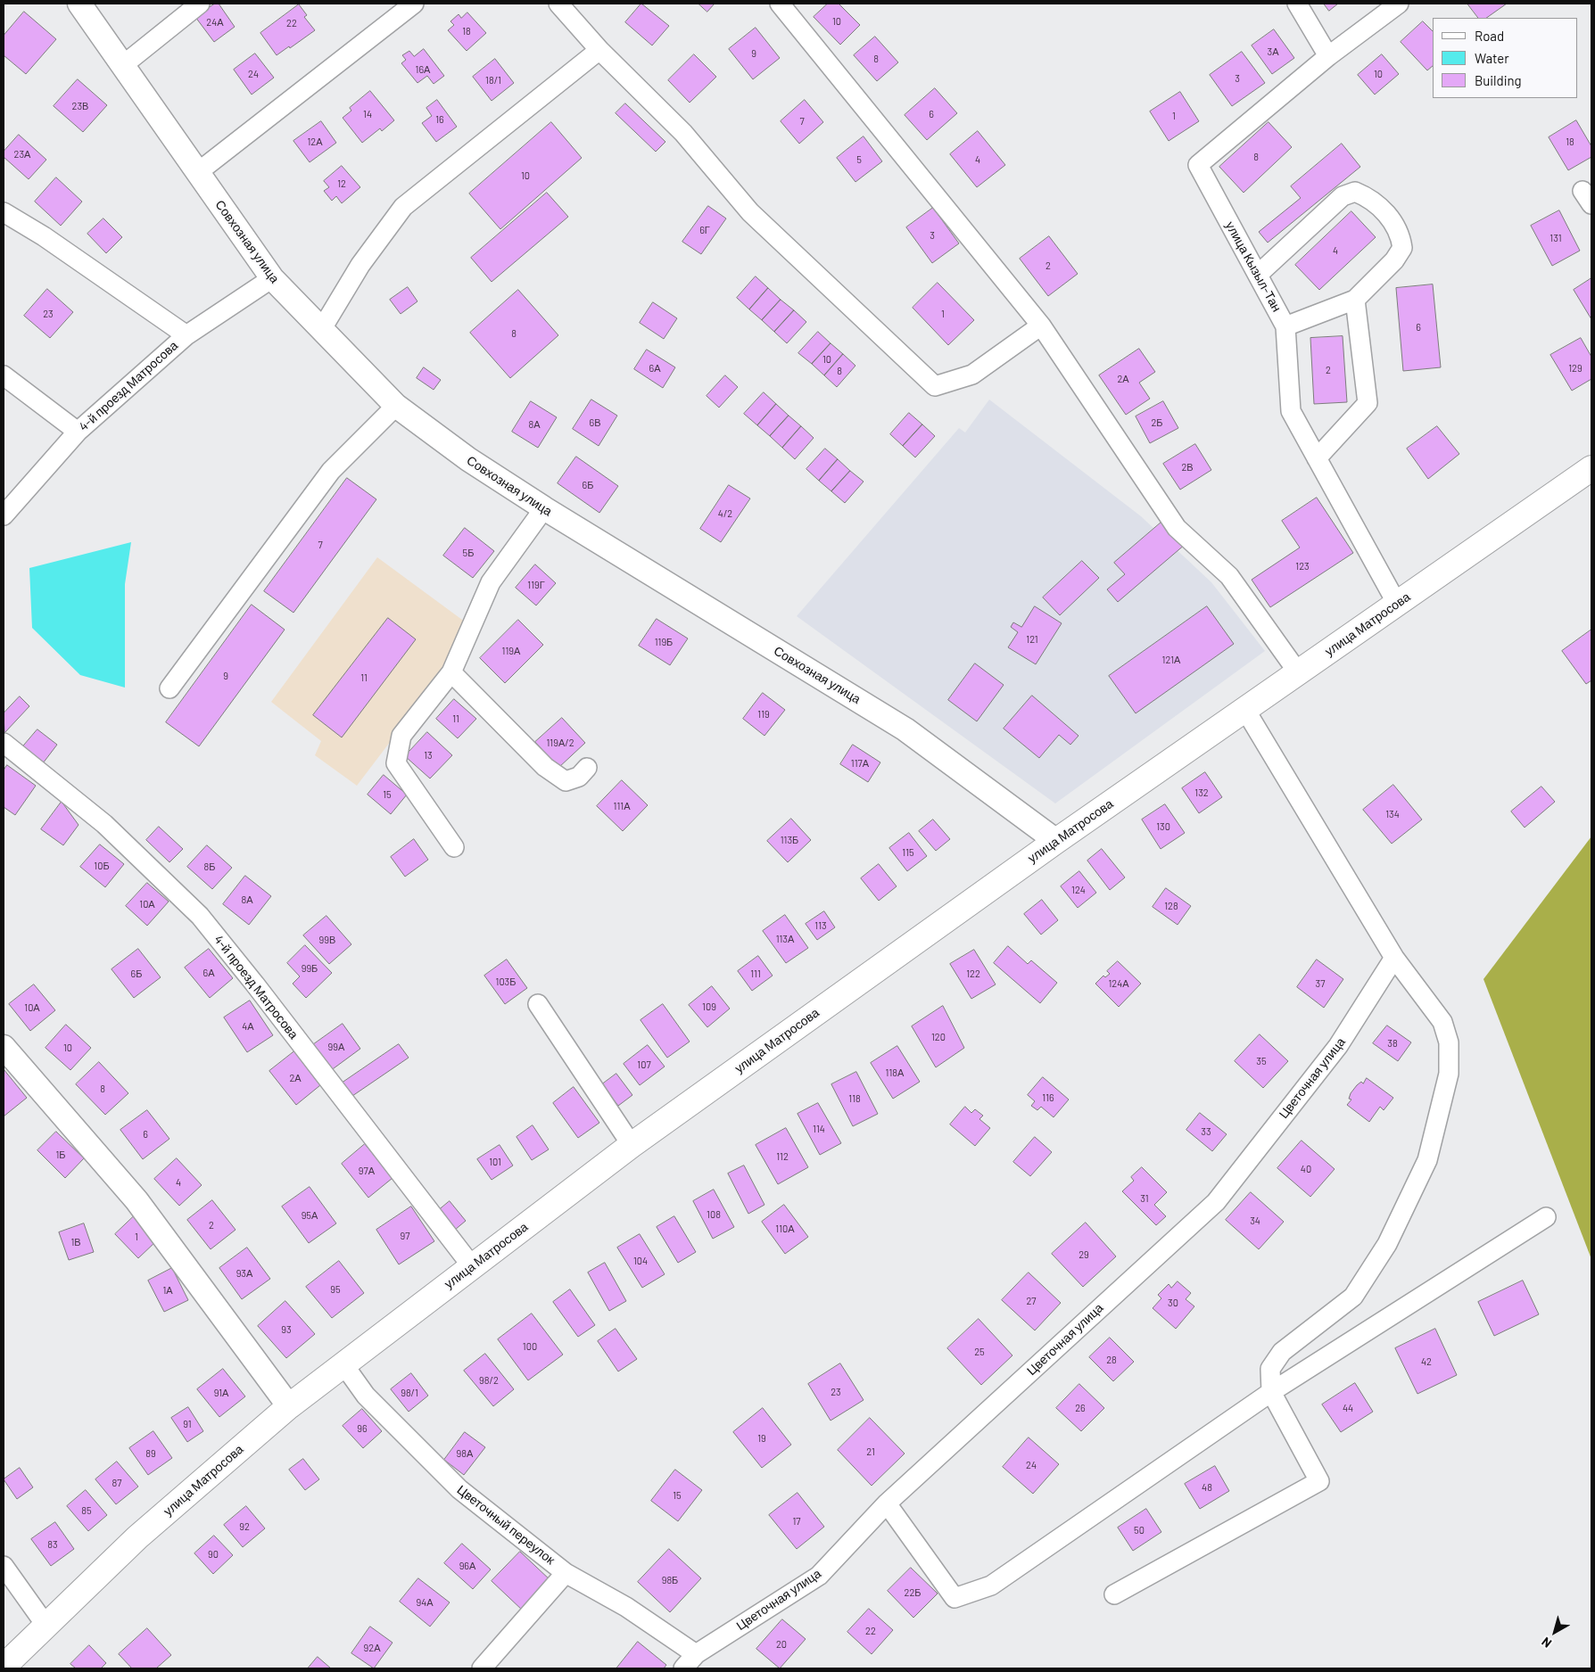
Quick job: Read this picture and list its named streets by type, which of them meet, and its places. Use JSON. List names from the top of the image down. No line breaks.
{"streets":{"main road":["улица Матросова"],"street":["Совхозная улица","улица Кызыл-Тан","4-й проезд Матросова","Цветочная улица","Цветочный переулок"]},"crossings":[["Совхозная улица","4-й проезд Матросова"],["Совхозная улица","улица Матросова"],["улица Кызыл-Тан","улица Матросова"],["4-й проезд Матросова","улица Матросова"],["улица Матросова","Цветочный переулок"],["Цветочная улица","Цветочный переулок"]],"house_numbers":["10","24А","22","18","3А","9","8","16А","24","10","3","18/1","23В","14","6","1","16","7","12А","18","23А","8","5","4","10","12","6Г","3","131","4","2","23","1","6","8","10","6А","129","2","8","2А","6В","2Б","8А","2В","6Б","4/2","7","5Б","123","119Г","121","119Б","119А","121А","9","11","119","11","119А/2","13","117А","132","15","111А","134","130","113Б","115","10Б","8Б","124","8А","10А","128","113","113А","99В","99Б","6А","6Б","111","122","103Б","124А","37","109","10А","4А","120","38","99А","10","35","107","118А","2А","8","116","118","114","33","6","1Б","112","101","40","97А","4","31","108","95А","34","2","110А","97","1","1В","29","104","93А","95","1А","27","30","93","100","25","28","42","98/2","23","91А","98/1","26","44","91","96","19","21","89","98А","24","87","48","15","85","17","92","50","83","90","96А","98Б","22Б","94А","22","20","92А"],"legend":["Road","Water","Building"],"north":"bottom left"}
